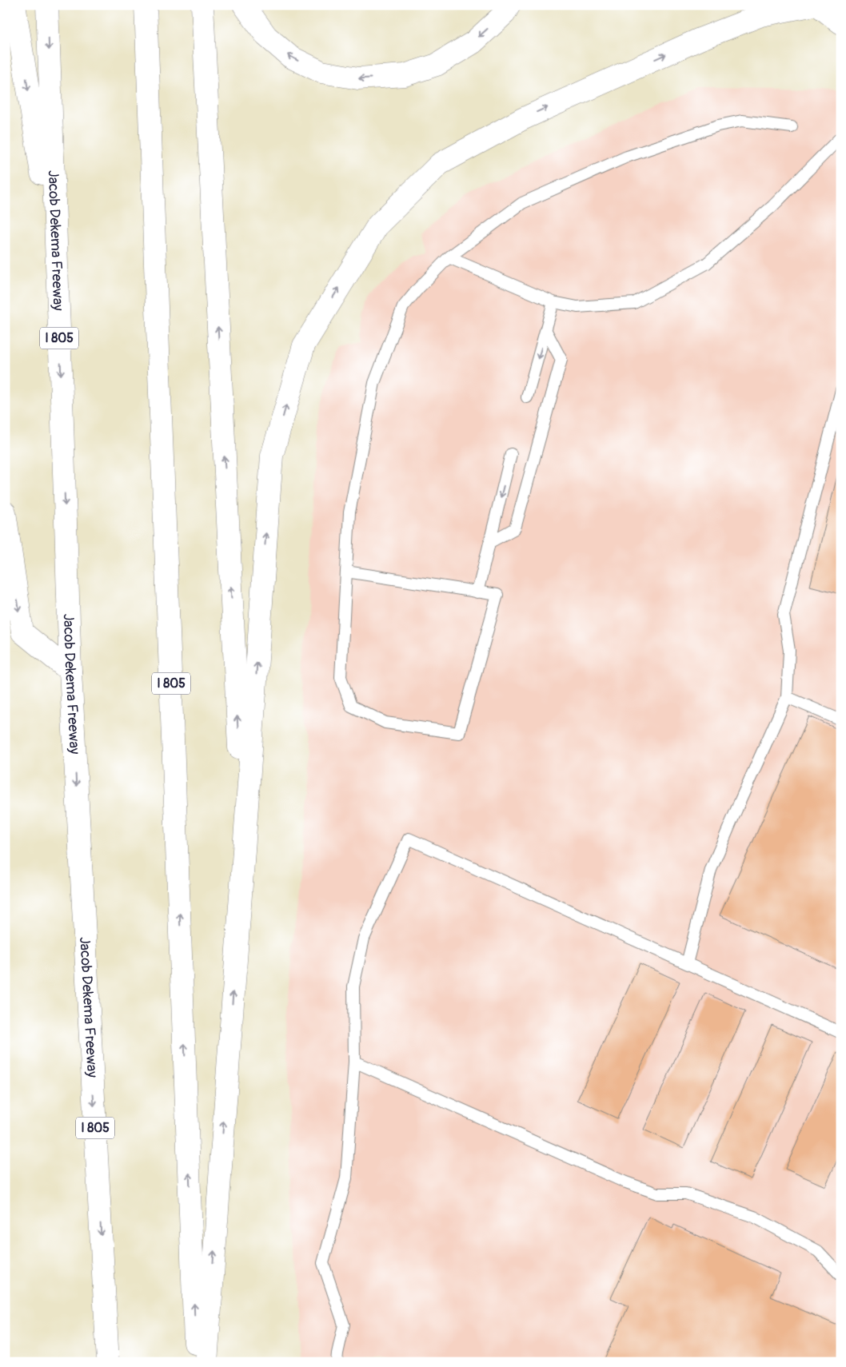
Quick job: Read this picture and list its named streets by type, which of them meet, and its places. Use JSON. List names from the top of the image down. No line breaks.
{"streets":{"main road":["Jacob Dekema Freeway","I 805"]}}
